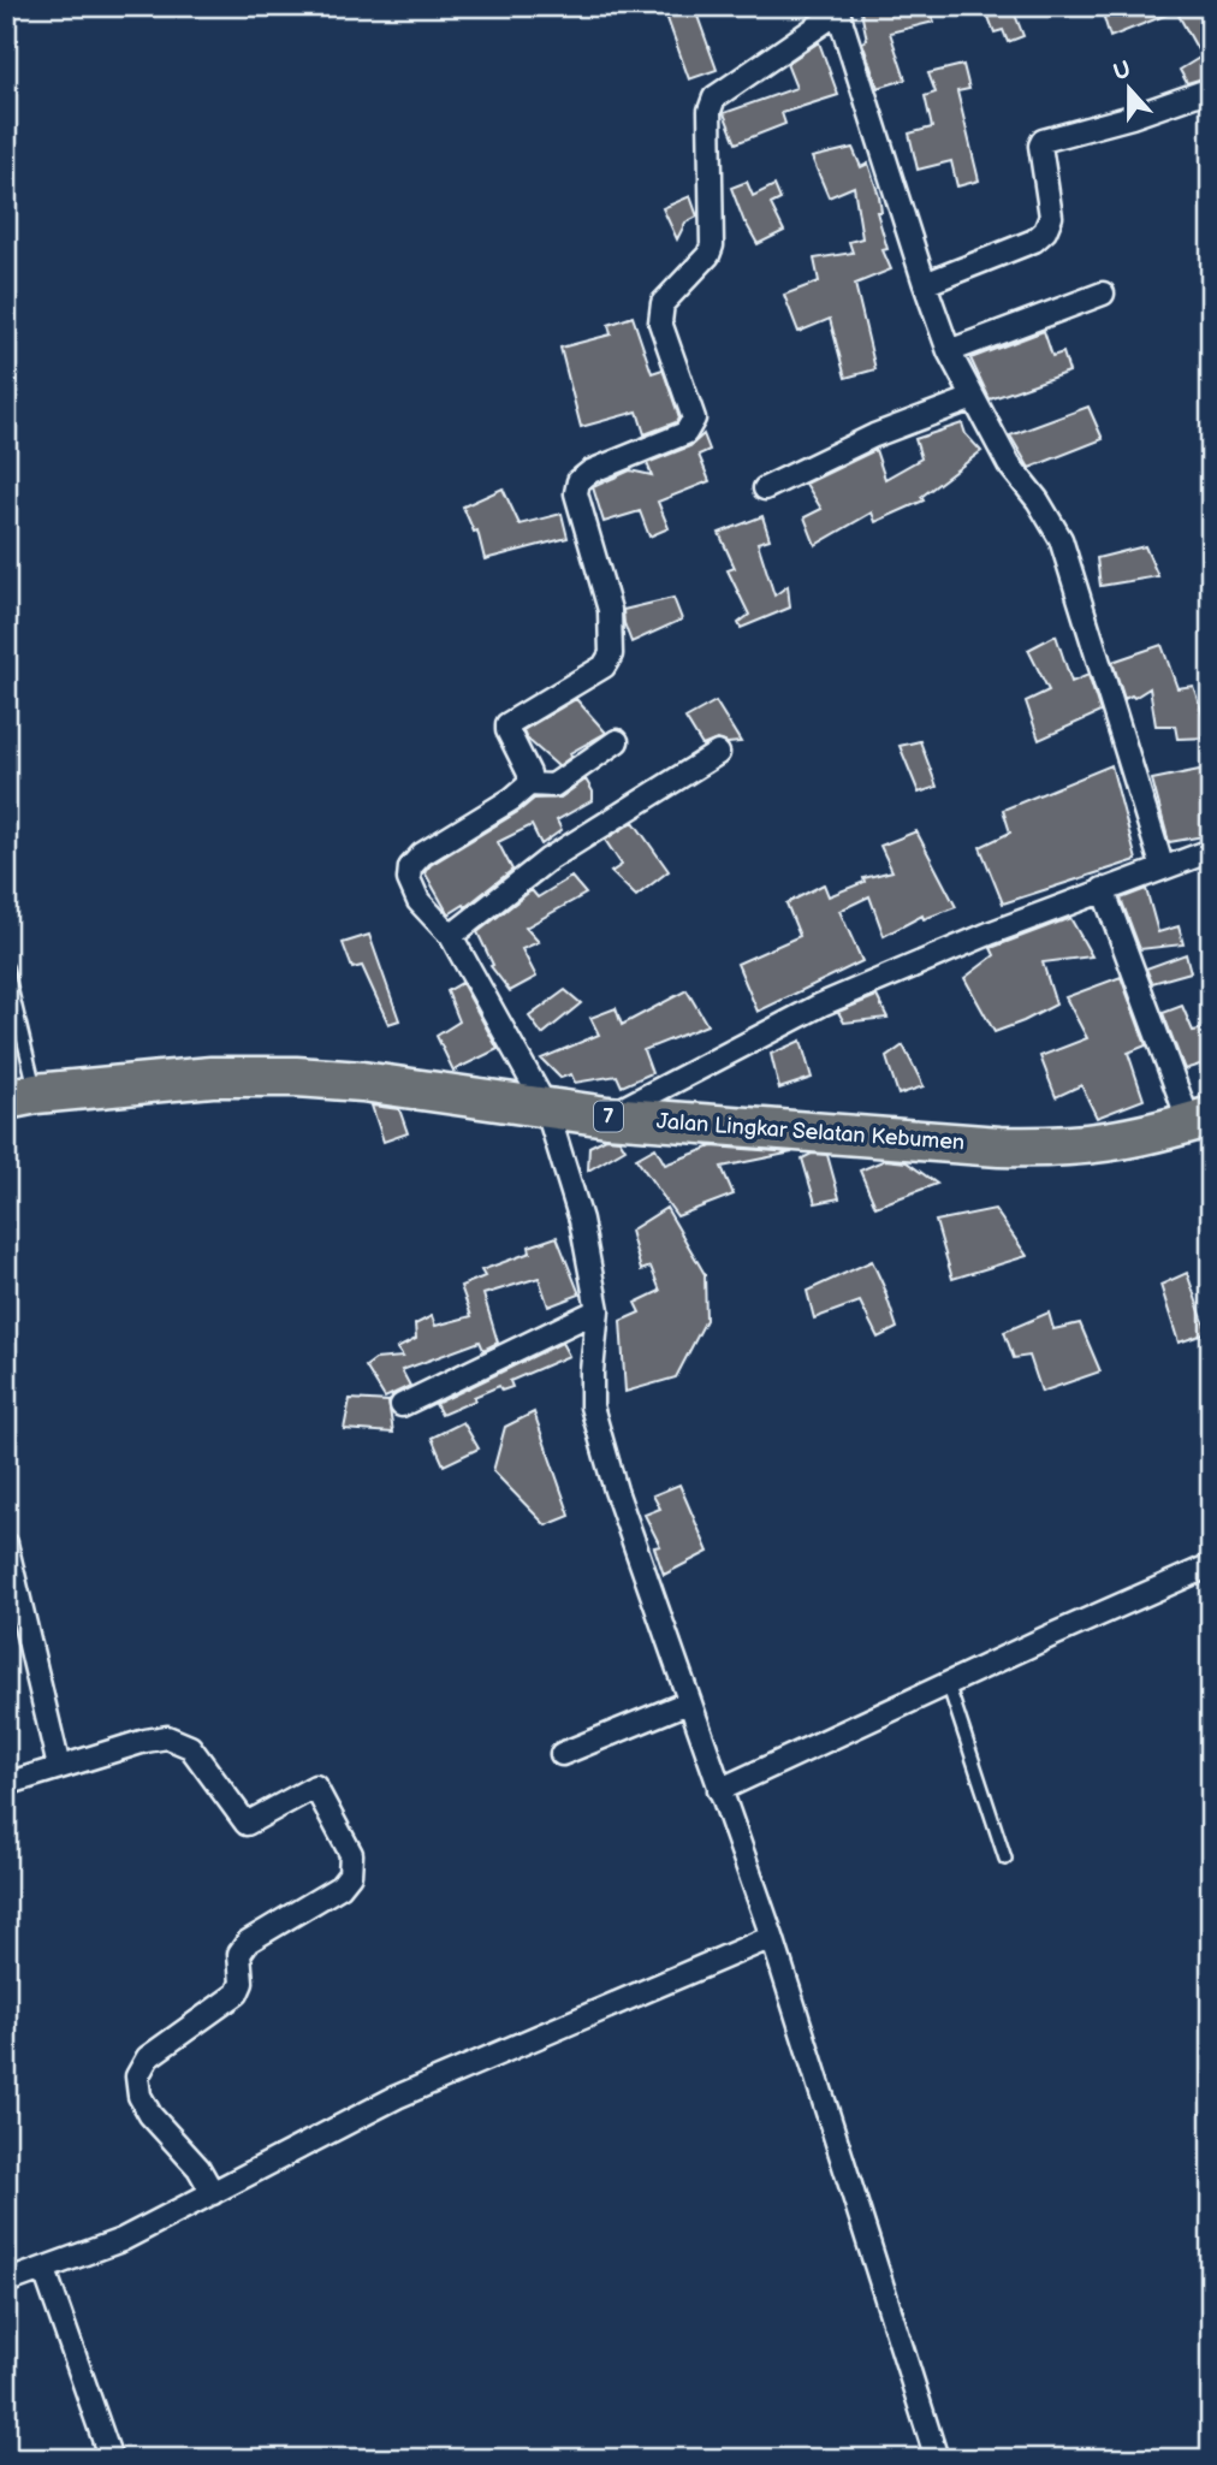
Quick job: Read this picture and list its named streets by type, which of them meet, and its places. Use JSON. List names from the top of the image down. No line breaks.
{"streets":{"highway":["7","Jalan Lingkar Selatan Kebumen"]},"north":"top"}
